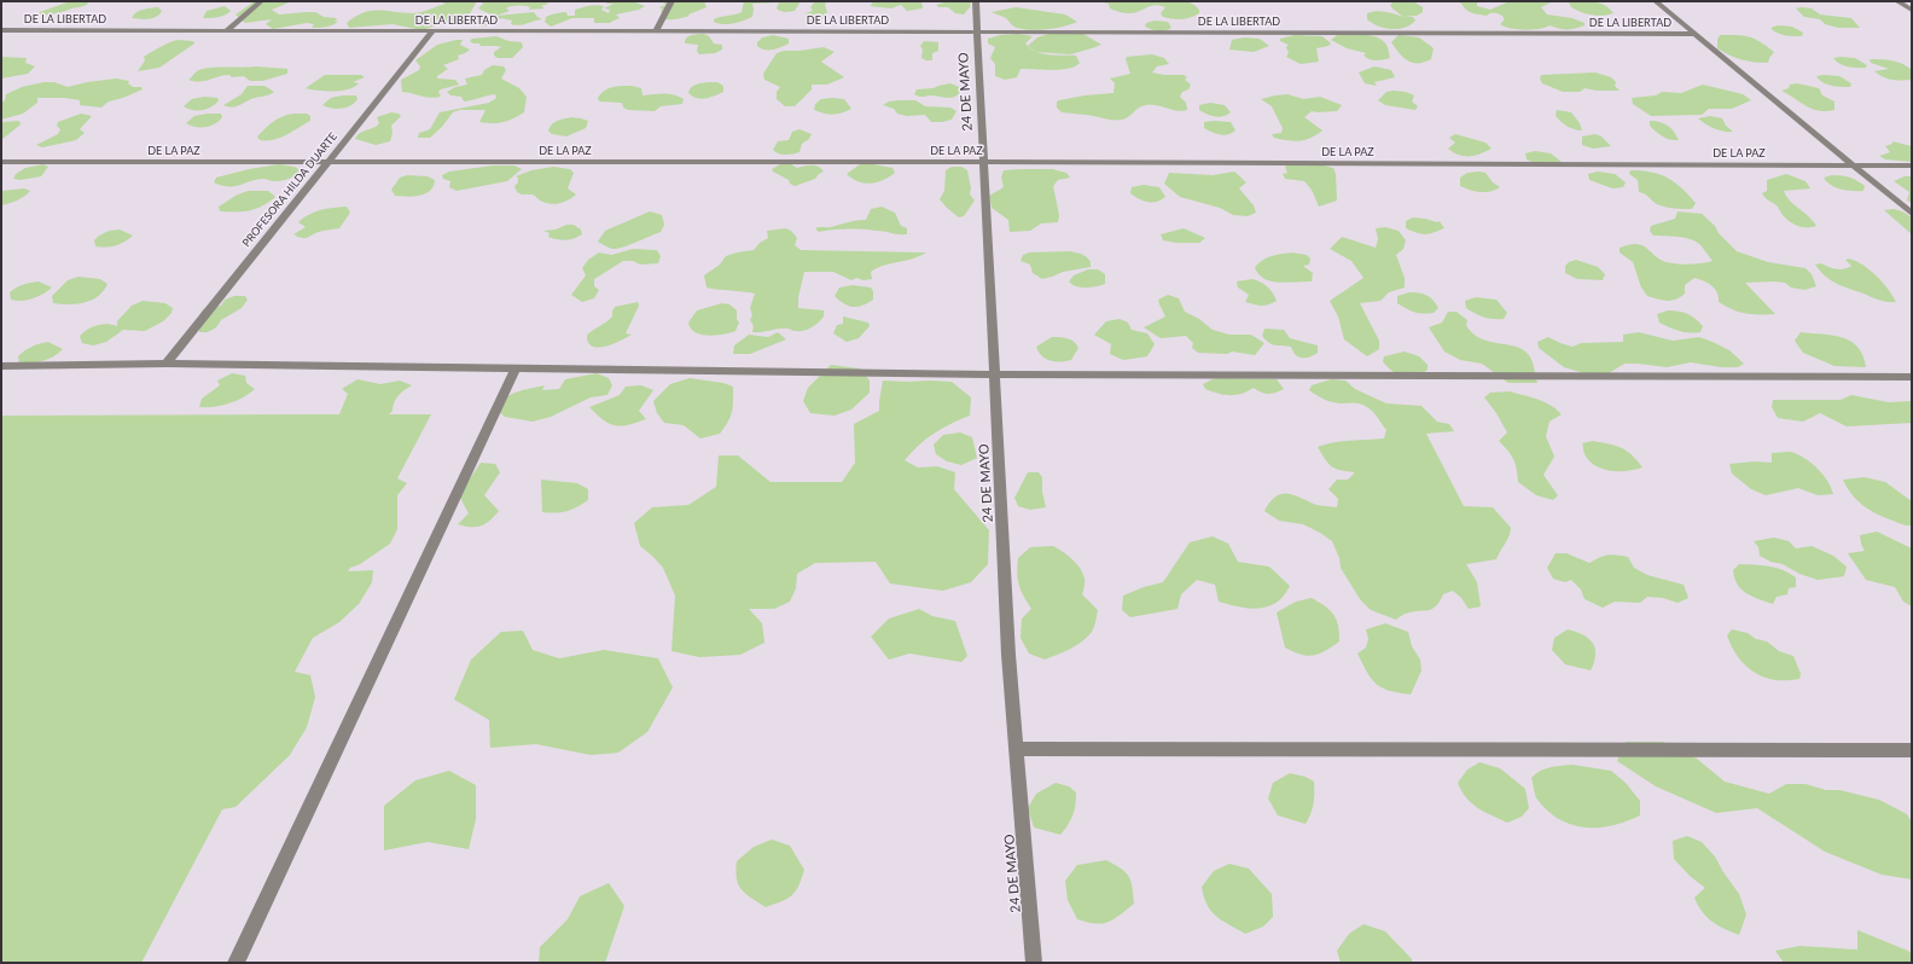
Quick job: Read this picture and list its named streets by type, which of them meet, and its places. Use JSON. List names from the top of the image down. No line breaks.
{"streets":{"street":["DE LA LIBERTAD","24 DE MAYO","DE LA PAZ","PROFESORA HILDA DUARTE"]},"crossings":[["DE LA LIBERTAD","24 DE MAYO"],["DE LA LIBERTAD","PROFESORA HILDA DUARTE"],["24 DE MAYO","DE LA PAZ"],["DE LA PAZ","PROFESORA HILDA DUARTE"]]}
